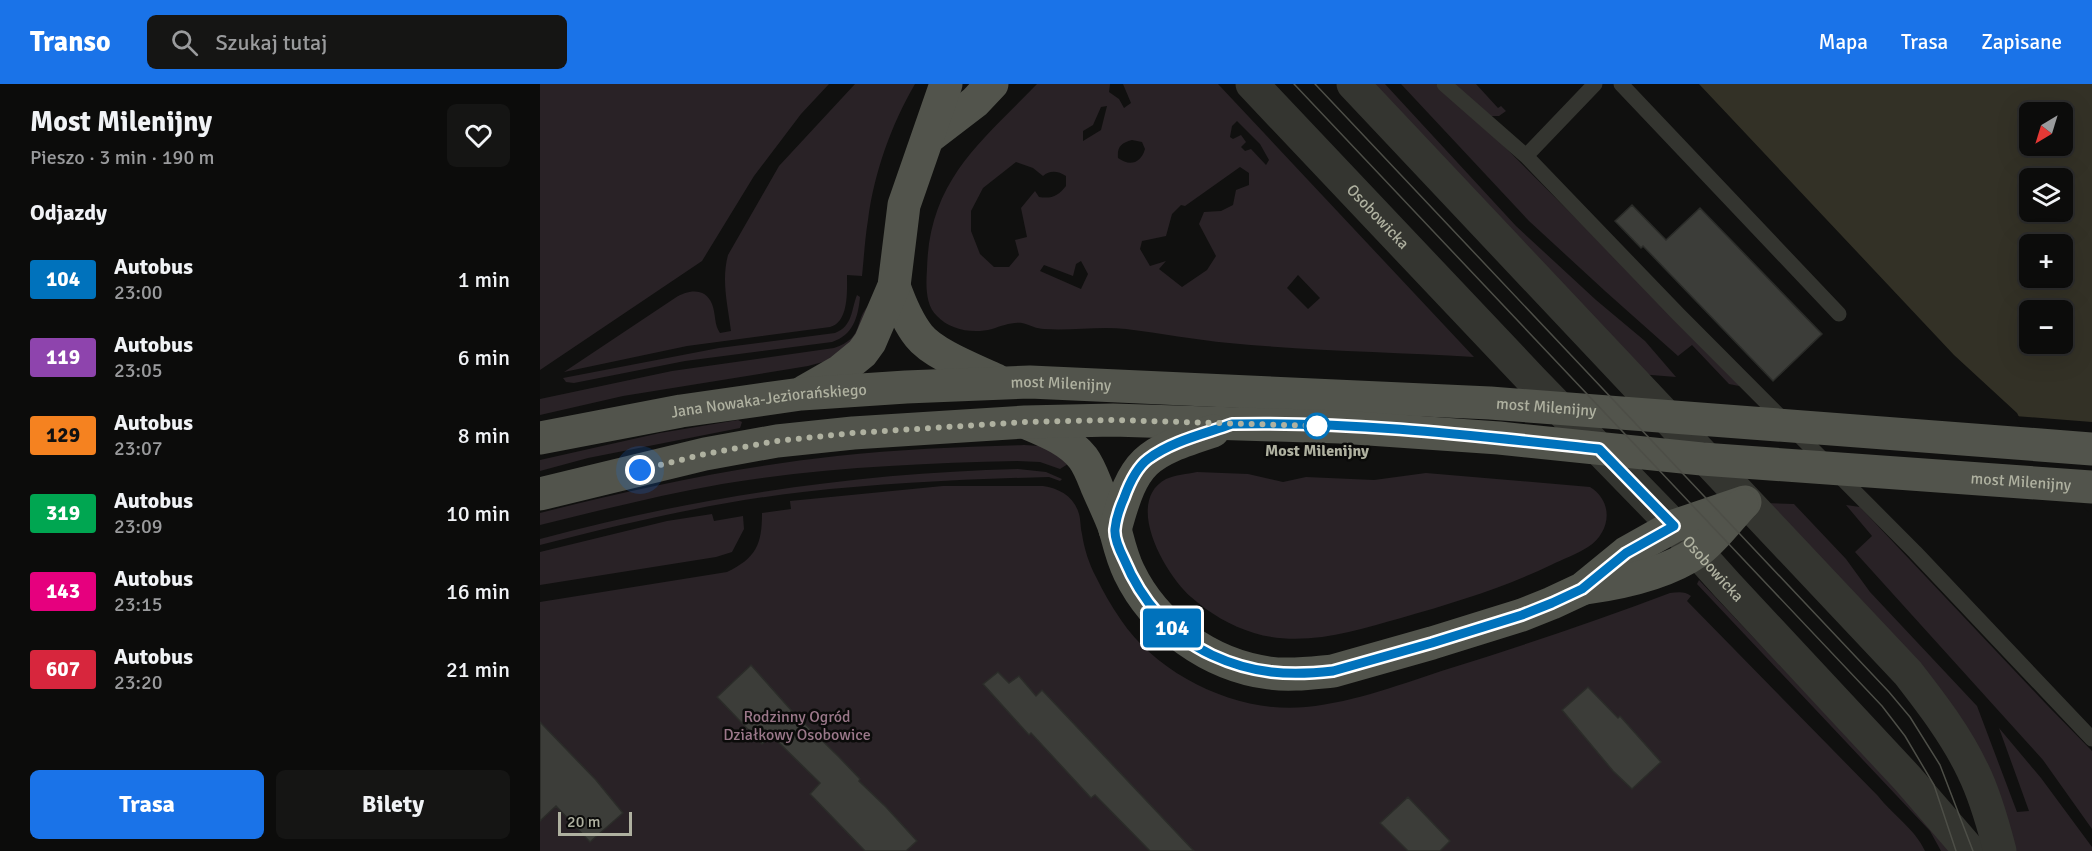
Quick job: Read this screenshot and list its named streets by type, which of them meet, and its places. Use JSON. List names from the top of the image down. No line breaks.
{"streets":{"main road":["most Milenijny","Jana Nowaka-Jeziorańskiego"],"street":["Osobowicka"]},"crossings":[["most Milenijny","Jana Nowaka-Jeziorańskiego"]],"parks":["Rodzinny Ogród Działkowy Osobowice"],"places":["Most Milenijny"],"lines":["bus line 104"],"scale_bar":"20 m","north":"bottom left","page":{"header":"Transo","search":"Szukaj tutaj","nav":["Mapa","Trasa","Zapisane"],"heading":[["Most Milenijny","Pieszo · 3 min · 190 m"],"Odjazdy"],"on_map":"104","map_buttons":["+","−"],"list":[{"mark":"104","name":"Autobus","note":"23:00","value":"1 min"},{"mark":"119","name":"Autobus","note":"23:05","value":"6 min"},{"mark":"129","name":"Autobus","note":"23:07","value":"8 min"},{"mark":"319","name":"Autobus","note":"23:09","value":"10 min"},{"mark":"143","name":"Autobus","note":"23:15","value":"16 min"},{"mark":"607","name":"Autobus","note":"23:20","value":"21 min"}],"buttons":["Trasa","Bilety"],"scale":"20 m"}}
